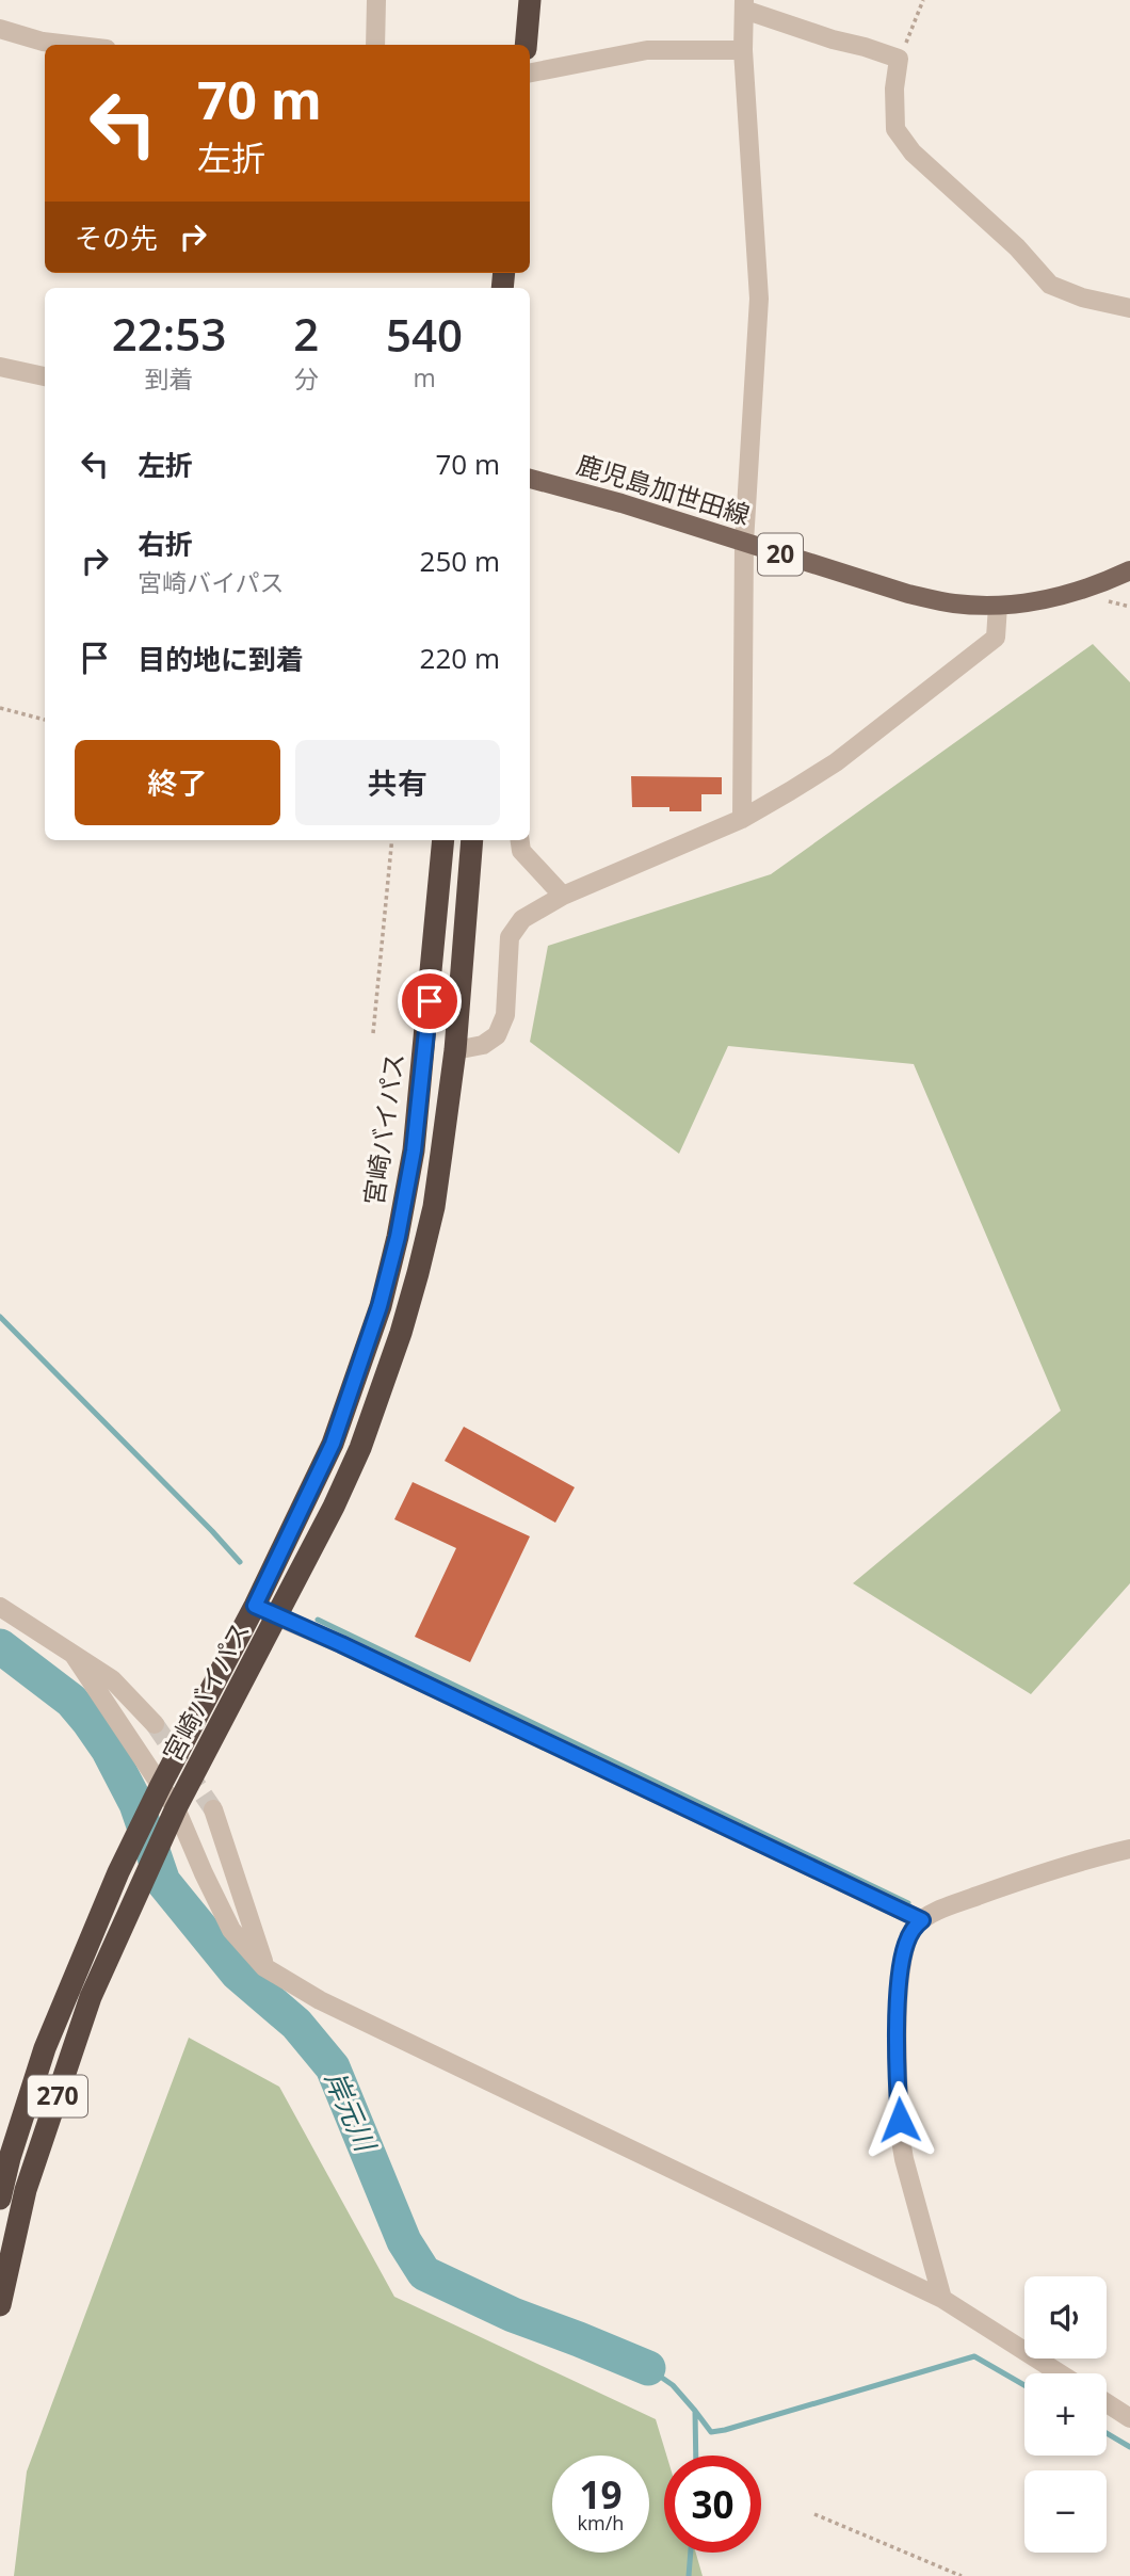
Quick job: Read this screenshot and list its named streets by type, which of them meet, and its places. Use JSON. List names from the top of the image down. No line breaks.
{"streets":{"highway":["宮崎バイパス","270"],"main road":["鹿児島加世田線","20"]},"water":["岸元川"],"page":{"turn":["70 m","左折"],"then":"その先","eta":["22:53","到着","2","分","540","m"],"list":[{"name":"左折","value":"70 m"},{"name":"右折","note":"宮崎バイパス","value":"250 m"},{"name":"目的地に到着","value":"220 m"}],"buttons":["終了","共有"],"map_buttons":["+","−"],"speed":"19 km/h","limit":"30"}}
